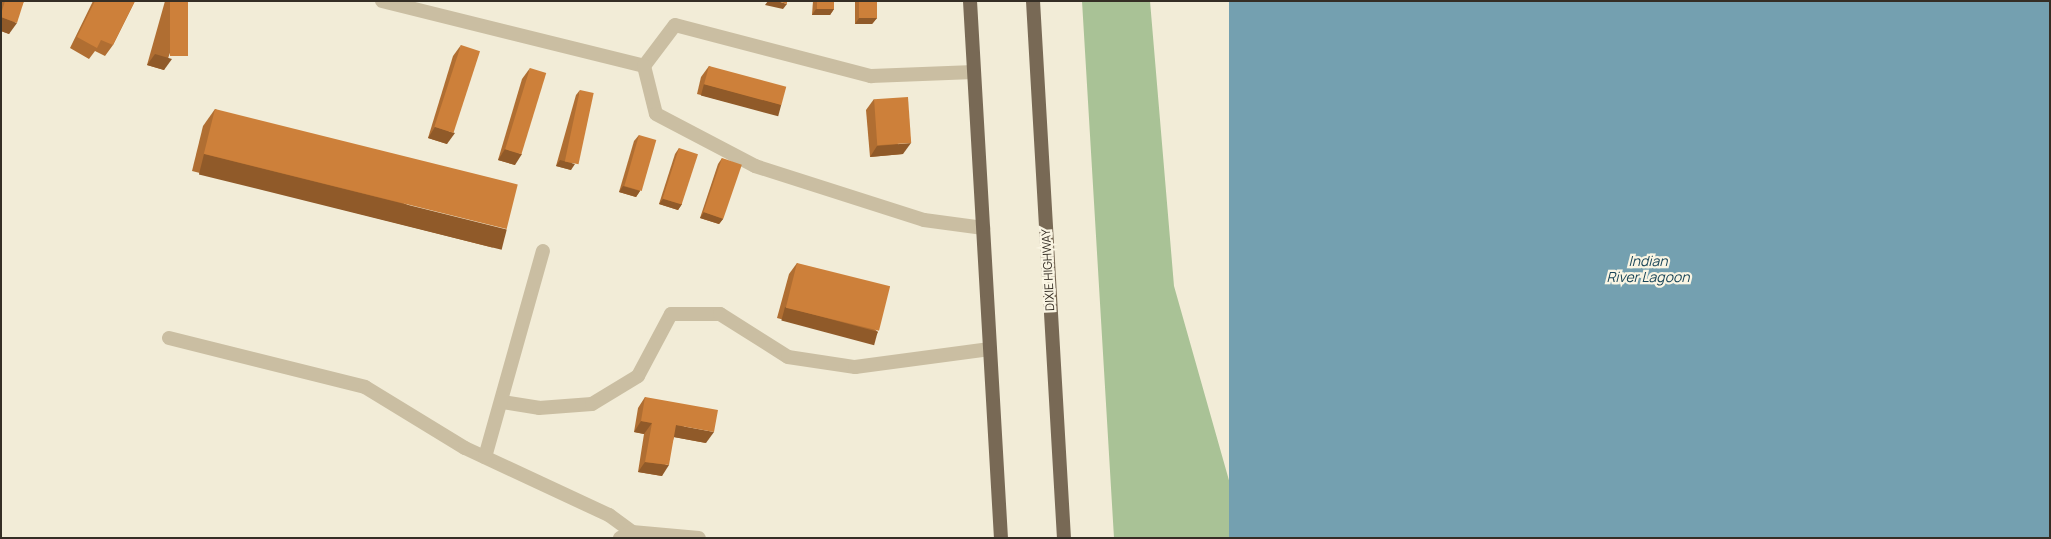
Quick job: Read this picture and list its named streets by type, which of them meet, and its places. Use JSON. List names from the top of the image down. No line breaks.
{"streets":{"main road":["DIXIE HIGHWAY"]},"water":["Indian River Lagoon"]}
